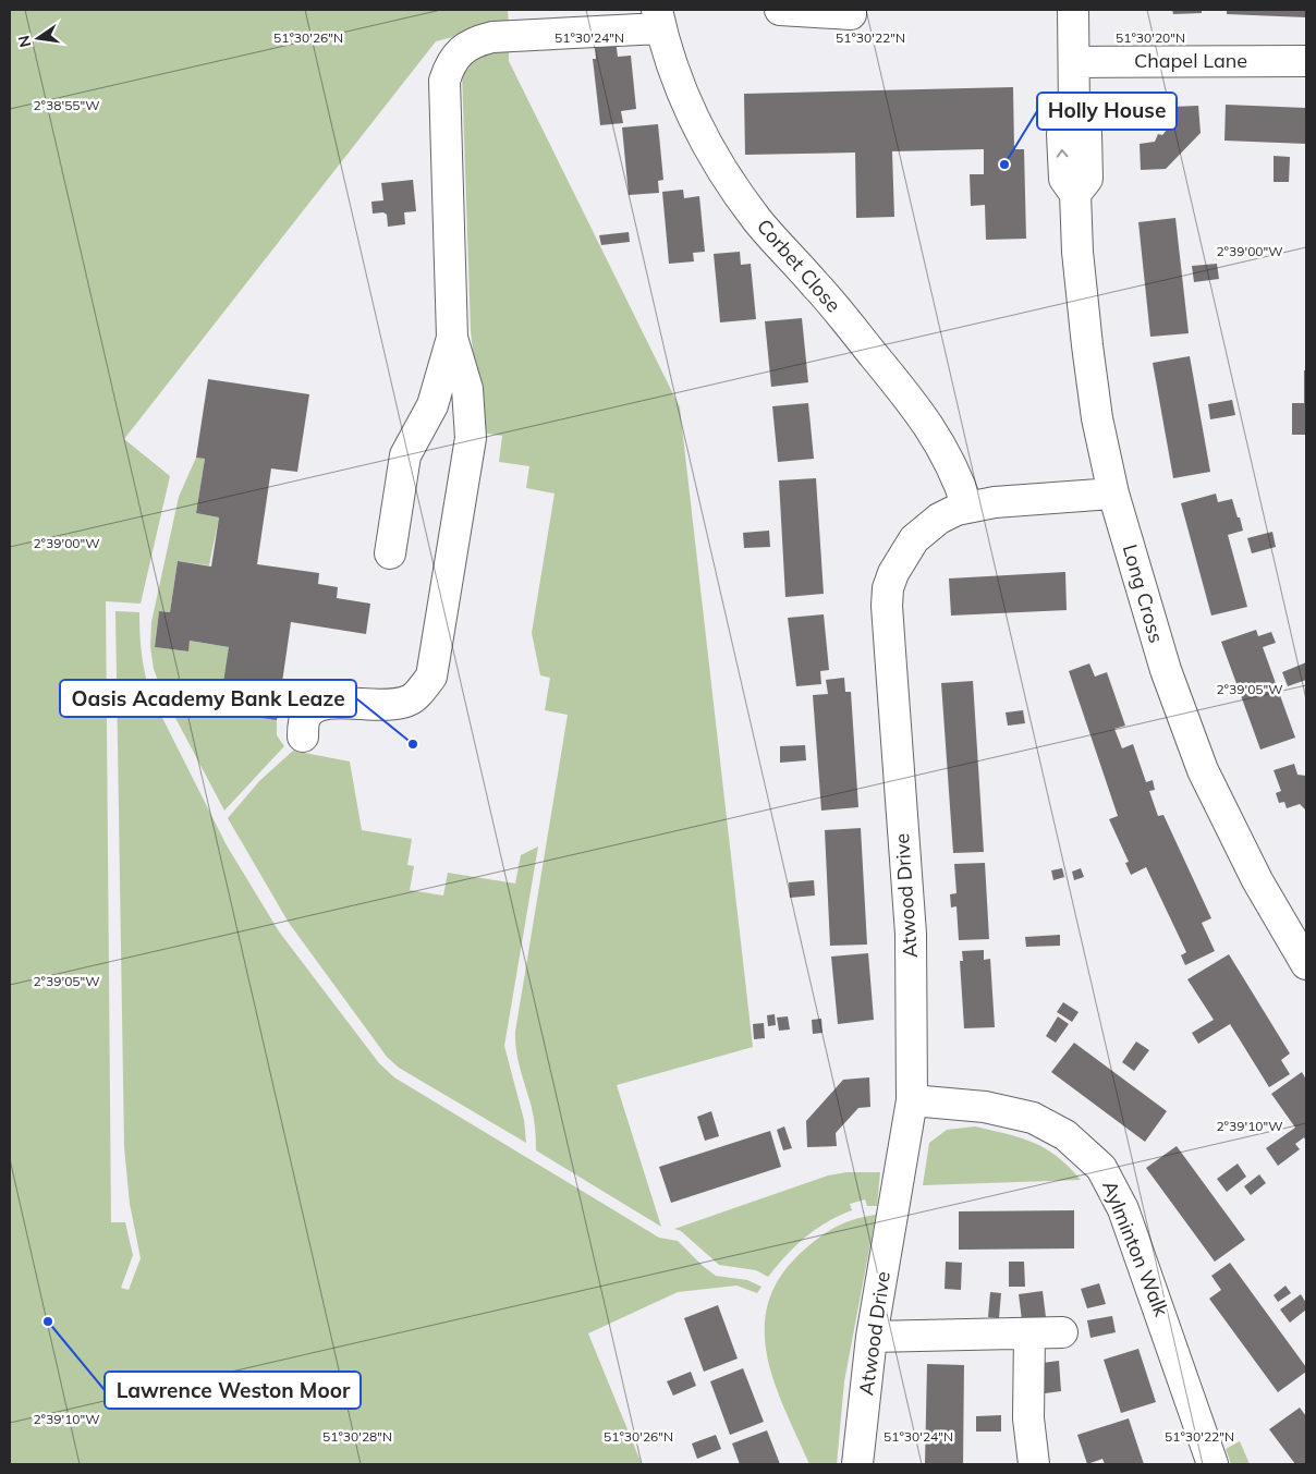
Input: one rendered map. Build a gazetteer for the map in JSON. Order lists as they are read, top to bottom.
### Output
{
  "streets": {
    "street": [
      "Chapel Lane",
      "Corbet Close",
      "Long Cross",
      "Atwood Drive",
      "Aylminton Walk"
    ]
  },
  "crossings": [
    ["Chapel Lane", "Long Cross"],
    ["Corbet Close", "Atwood Drive"],
    ["Long Cross", "Atwood Drive"],
    ["Atwood Drive", "Aylminton Walk"]
  ],
  "places": ["Holly House", "Oasis Academy Bank Leaze", "Lawrence Weston Moor"],
  "north": "left",
  "coordinates": [
    "51°30'26\"N",
    "51°30'24\"N",
    "51°30'22\"N",
    "51°30'20\"N",
    "2°38'55\"W",
    "2°39'00\"W",
    "2°39'05\"W",
    "2°39'10\"W",
    "51°30'28\"N"
  ]
}
